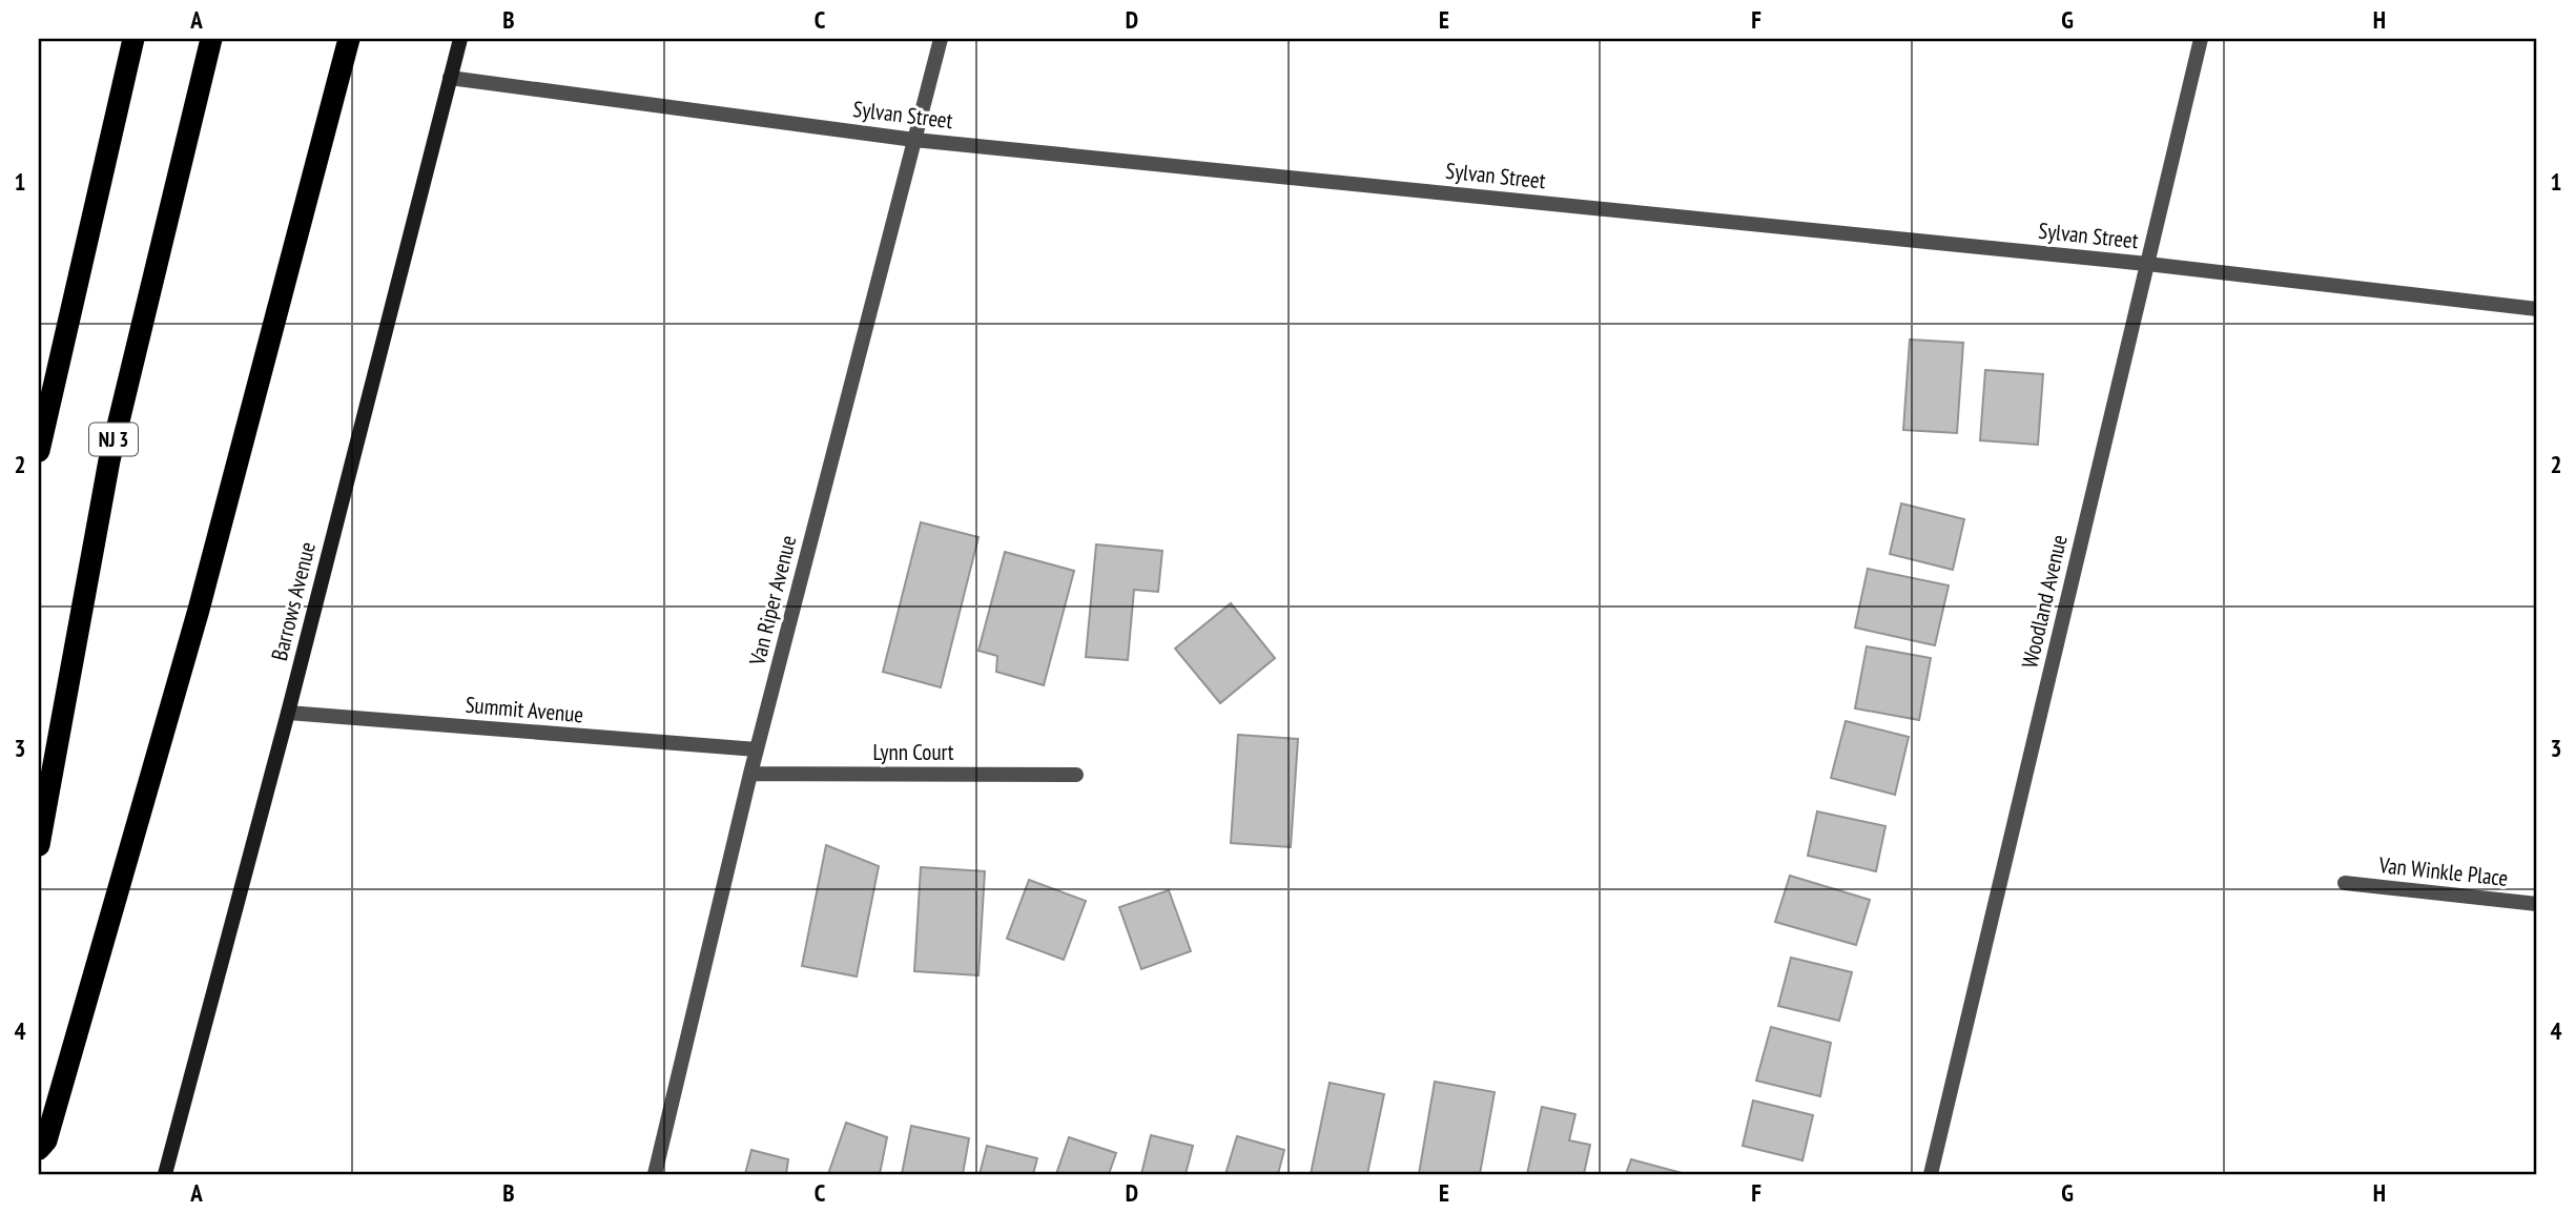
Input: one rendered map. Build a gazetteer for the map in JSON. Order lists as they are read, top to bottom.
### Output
{
  "streets": {
    "highway": ["NJ 3"],
    "street": [
      "Sylvan Street",
      "Van Riper Avenue",
      "Barrows Avenue",
      "Woodland Avenue",
      "Summit Avenue",
      "Lynn Court",
      "Van Winkle Place"
    ]
  },
  "crossings": [
    ["Sylvan Street", "Van Riper Avenue"],
    ["Sylvan Street", "Barrows Avenue"],
    ["Sylvan Street", "Woodland Avenue"],
    ["Van Riper Avenue", "Summit Avenue"],
    ["Van Riper Avenue", "Lynn Court"],
    ["Barrows Avenue", "Summit Avenue"]
  ],
  "grid": {
    "columns": [
      "A",
      "B",
      "C",
      "D",
      "E",
      "F",
      "G",
      "H"
    ],
    "rows": [
      "1",
      "2",
      "3",
      "4"
    ]
  }
}
